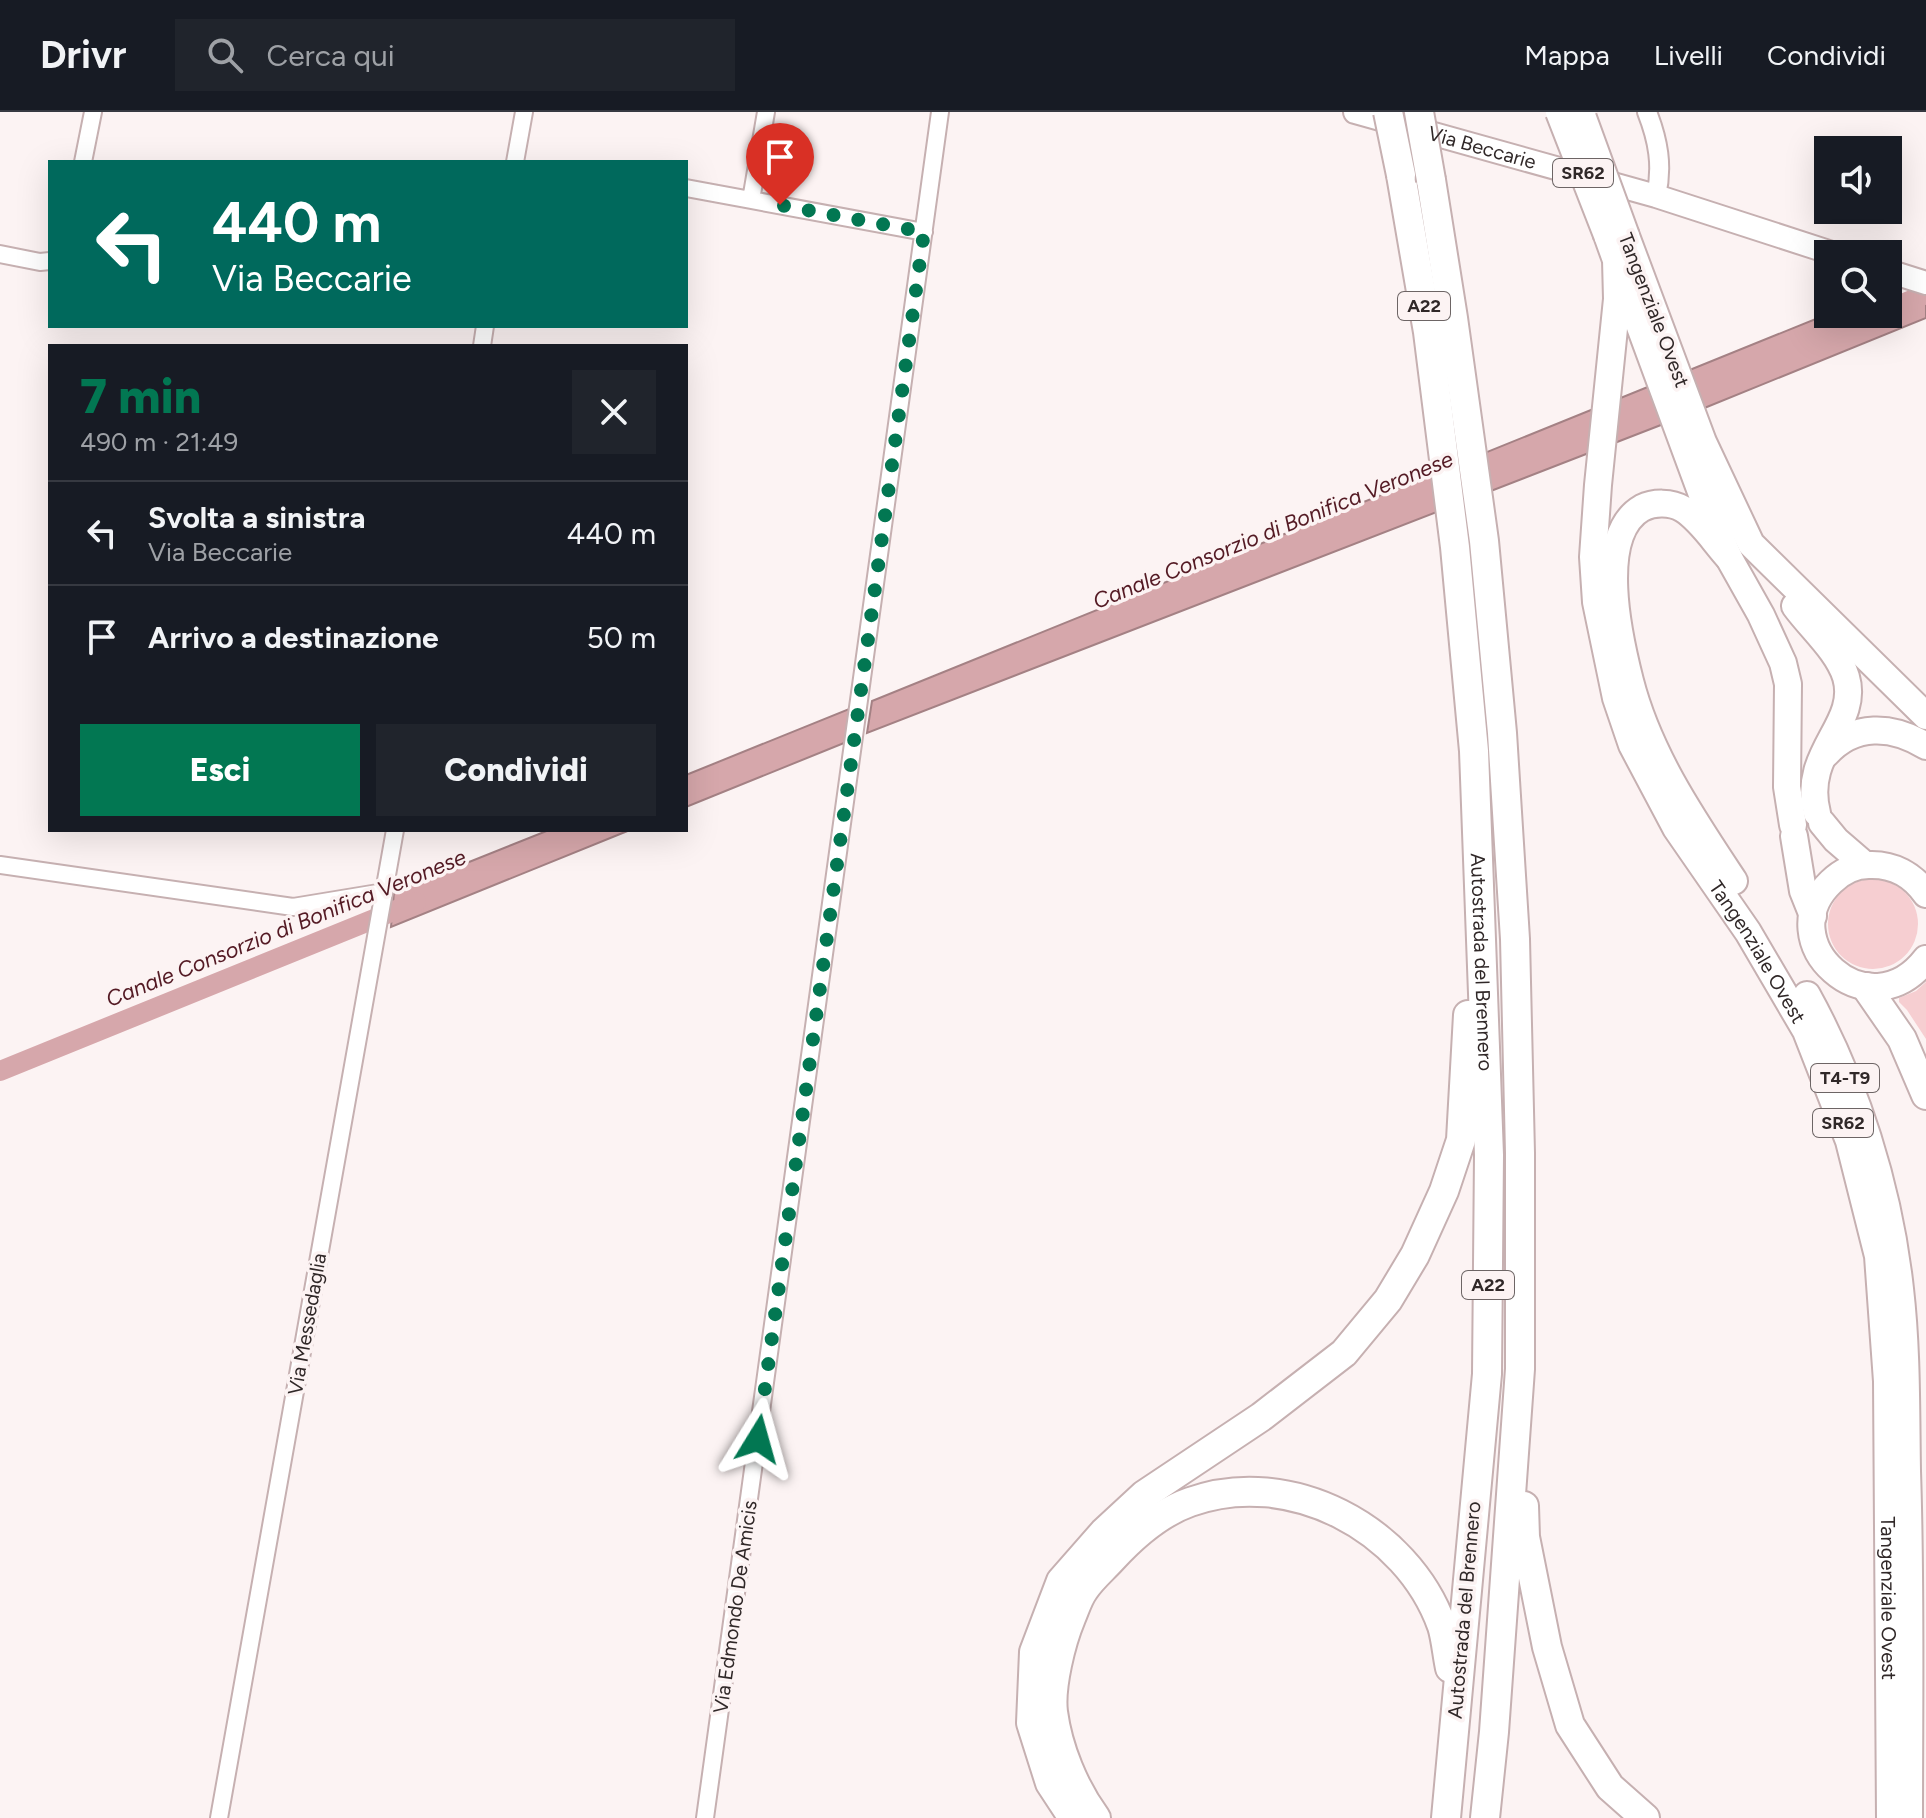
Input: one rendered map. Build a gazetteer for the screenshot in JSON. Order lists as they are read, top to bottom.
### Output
{
  "streets": {
    "highway": [
      "SR62",
      "A22",
      "Tangenziale Ovest",
      "Autostrada del Brennero",
      "T4-T9"
    ],
    "main road": ["Via Beccarie"],
    "street": ["Via Messedaglia", "Via Edmondo De Amicis"]
  },
  "crossings": [
    ["Tangenziale Ovest", "T4-T9"]
  ],
  "water": ["Canale Consorzio di Bonifica Veronese"],
  "page": {
    "header": "Drivr",
    "search": "Cerca qui",
    "nav": ["Mappa", "Livelli", "Condividi"],
    "turn": ["440 m", "Via Beccarie"],
    "heading": ["7 min", "490 m · 21:49"],
    "list": [
      {
        "name": "Svolta a sinistra",
        "note": "Via Beccarie",
        "value": "440 m"
      },
      {
        "name": "Arrivo a destinazione",
        "value": "50 m"
      }
    ],
    "buttons": ["Esci", "Condividi"]
  }
}
